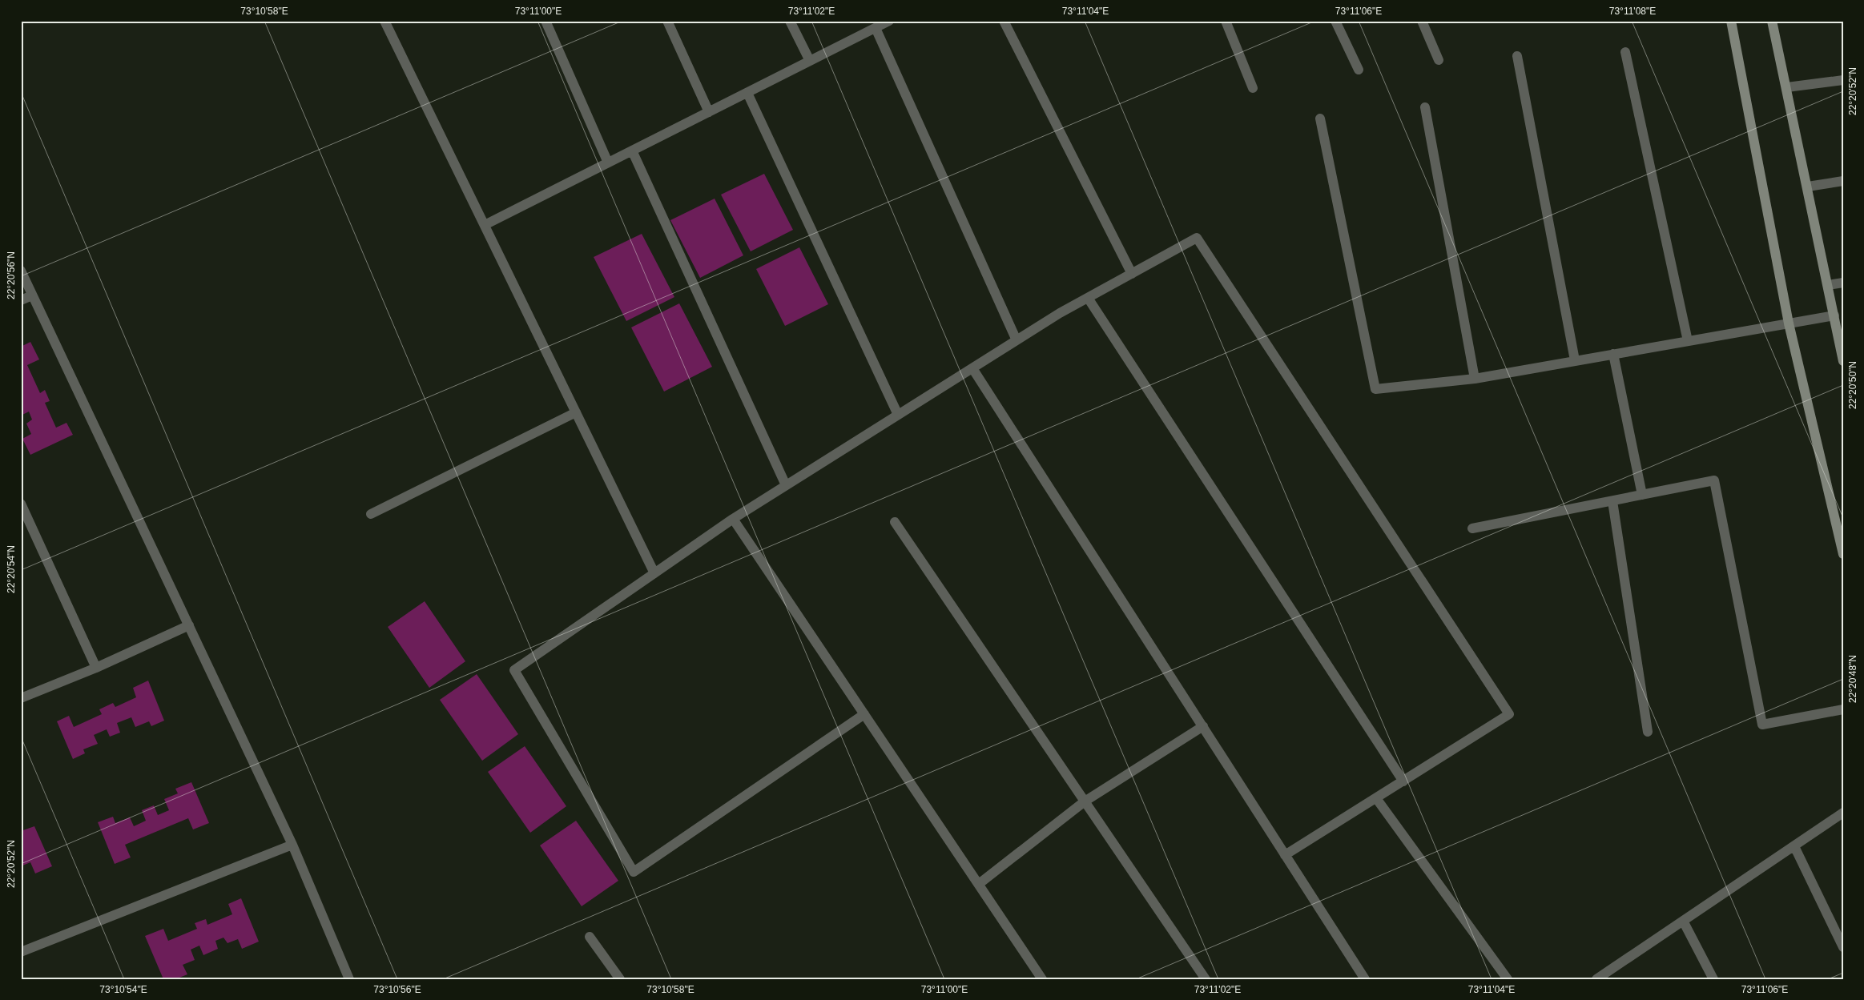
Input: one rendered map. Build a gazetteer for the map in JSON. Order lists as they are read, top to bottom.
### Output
{
  "coordinates": [
    "73°10'58\"E",
    "73°11'00\"E",
    "73°11'02\"E",
    "73°11'04\"E",
    "73°11'06\"E",
    "73°11'08\"E",
    "22°20'52\"N",
    "22°20'56\"N",
    "22°20'50\"N",
    "22°20'54\"N",
    "22°20'48\"N",
    "73°10'54\"E",
    "73°10'56\"E"
  ]
}
